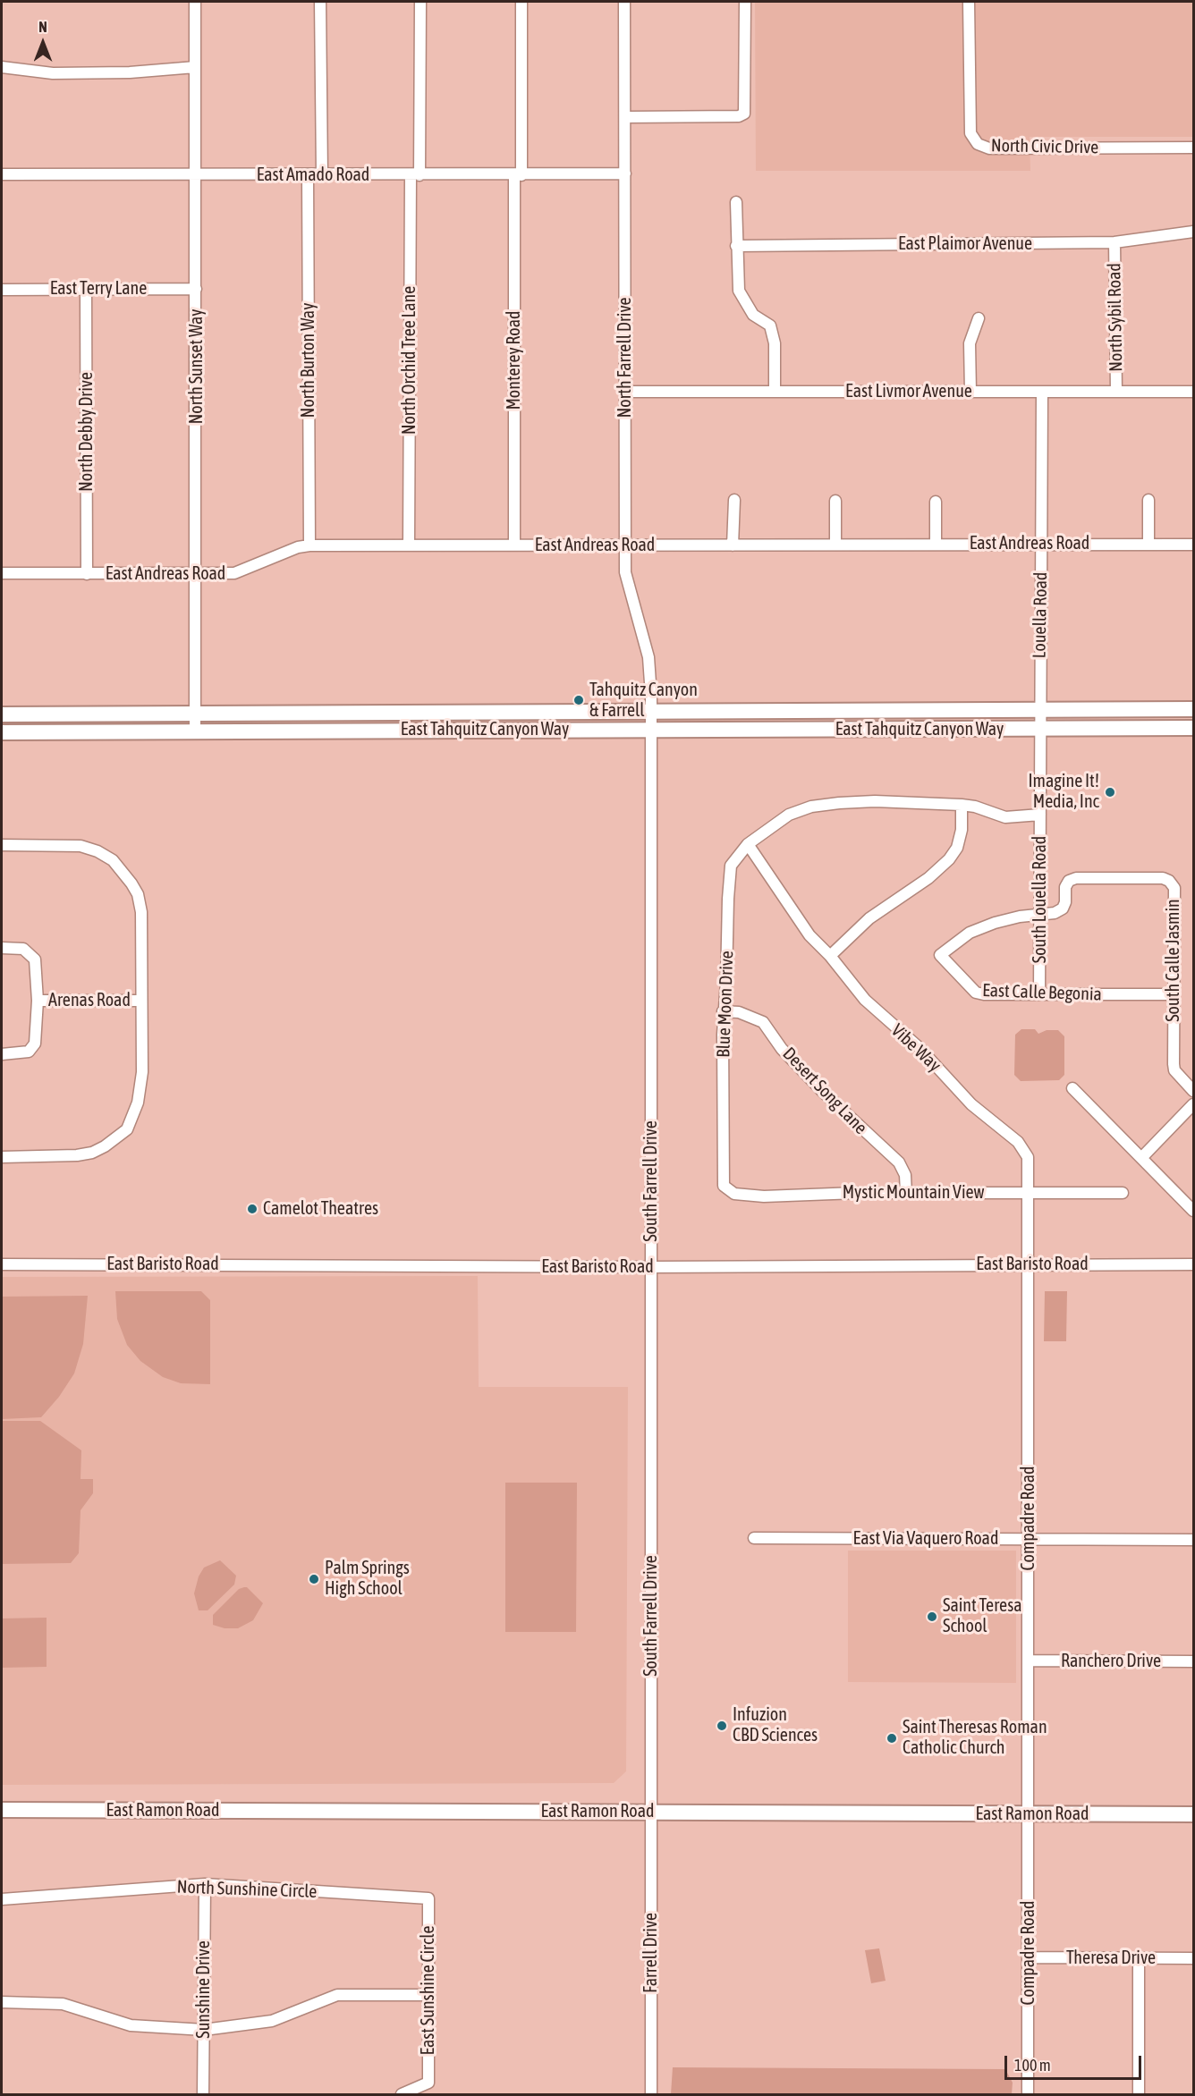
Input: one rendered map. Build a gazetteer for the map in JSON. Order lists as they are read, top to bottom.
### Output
{
  "streets": {
    "main road": ["East Tahquitz Canyon Way", "East Ramon Road"],
    "street": [
      "North Civic Drive",
      "East Amado Road",
      "East Plaimor Avenue",
      "East Terry Lane",
      "North Sybil Road",
      "North Farrell Drive",
      "North Burton Way",
      "North Orchid Tree Lane",
      "Monterey Road",
      "North Sunset Way",
      "East Livmor Avenue",
      "North Debby Drive",
      "East Andreas Road",
      "Louella Road",
      "South Louella Road",
      "South Calle Jasmin",
      "East Calle Begonia",
      "Arenas Road",
      "Blue Moon Drive",
      "Vibe Way",
      "Desert Song Lane",
      "South Farrell Drive",
      "Mystic Mountain View",
      "East Baristo Road",
      "Compadre Road",
      "East Via Vaquero Road",
      "Ranchero Drive",
      "North Sunshine Circle",
      "Farrell Drive",
      "Theresa Drive",
      "Sunshine Drive",
      "East Sunshine Circle"
    ]
  },
  "crossings": [
    ["East Amado Road", "North Farrell Drive"],
    ["East Amado Road", "North Burton Way"],
    ["East Amado Road", "North Orchid Tree Lane"],
    ["East Amado Road", "Monterey Road"],
    ["East Amado Road", "North Sunset Way"],
    ["East Plaimor Avenue", "North Sybil Road"],
    ["East Terry Lane", "North Sunset Way"],
    ["East Terry Lane", "North Debby Drive"],
    ["North Sybil Road", "East Livmor Avenue"],
    ["North Farrell Drive", "East Livmor Avenue"],
    ["North Farrell Drive", "East Andreas Road"],
    ["North Farrell Drive", "East Tahquitz Canyon Way"],
    ["North Farrell Drive", "South Farrell Drive"],
    ["North Burton Way", "East Andreas Road"],
    ["North Orchid Tree Lane", "East Andreas Road"],
    ["Monterey Road", "East Andreas Road"],
    ["North Sunset Way", "East Andreas Road"],
    ["North Sunset Way", "East Tahquitz Canyon Way"],
    ["East Livmor Avenue", "Louella Road"],
    ["North Debby Drive", "East Andreas Road"],
    ["East Andreas Road", "Louella Road"],
    ["Louella Road", "East Tahquitz Canyon Way"],
    ["Louella Road", "South Louella Road"],
    ["East Tahquitz Canyon Way", "South Louella Road"],
    ["East Tahquitz Canyon Way", "South Farrell Drive"],
    ["South Louella Road", "South Calle Jasmin"],
    ["South Louella Road", "East Calle Begonia"],
    ["South Louella Road", "Blue Moon Drive"],
    ["South Calle Jasmin", "East Calle Begonia"],
    ["Blue Moon Drive", "Vibe Way"],
    ["Blue Moon Drive", "Desert Song Lane"],
    ["Blue Moon Drive", "Mystic Mountain View"],
    ["Vibe Way", "Mystic Mountain View"],
    ["Vibe Way", "East Baristo Road"],
    ["Vibe Way", "Compadre Road"],
    ["Desert Song Lane", "Mystic Mountain View"],
    ["South Farrell Drive", "East Baristo Road"],
    ["South Farrell Drive", "East Ramon Road"],
    ["South Farrell Drive", "Farrell Drive"],
    ["East Baristo Road", "Compadre Road"],
    ["Compadre Road", "East Via Vaquero Road"],
    ["Compadre Road", "Ranchero Drive"],
    ["Compadre Road", "East Ramon Road"],
    ["Compadre Road", "Theresa Drive"],
    ["East Ramon Road", "Farrell Drive"],
    ["North Sunshine Circle", "Sunshine Drive"],
    ["North Sunshine Circle", "East Sunshine Circle"]
  ],
  "places": [
    "Tahquitz Canyon & Farrell",
    "Imagine It! Media, Inc",
    "Camelot Theatres",
    "Palm Springs High School",
    "Saint Teresa School",
    "Infuzion CBD Sciences",
    "Saint Theresas Roman Catholic Church"
  ],
  "scale_bar": "100 m",
  "north": "top"
}
